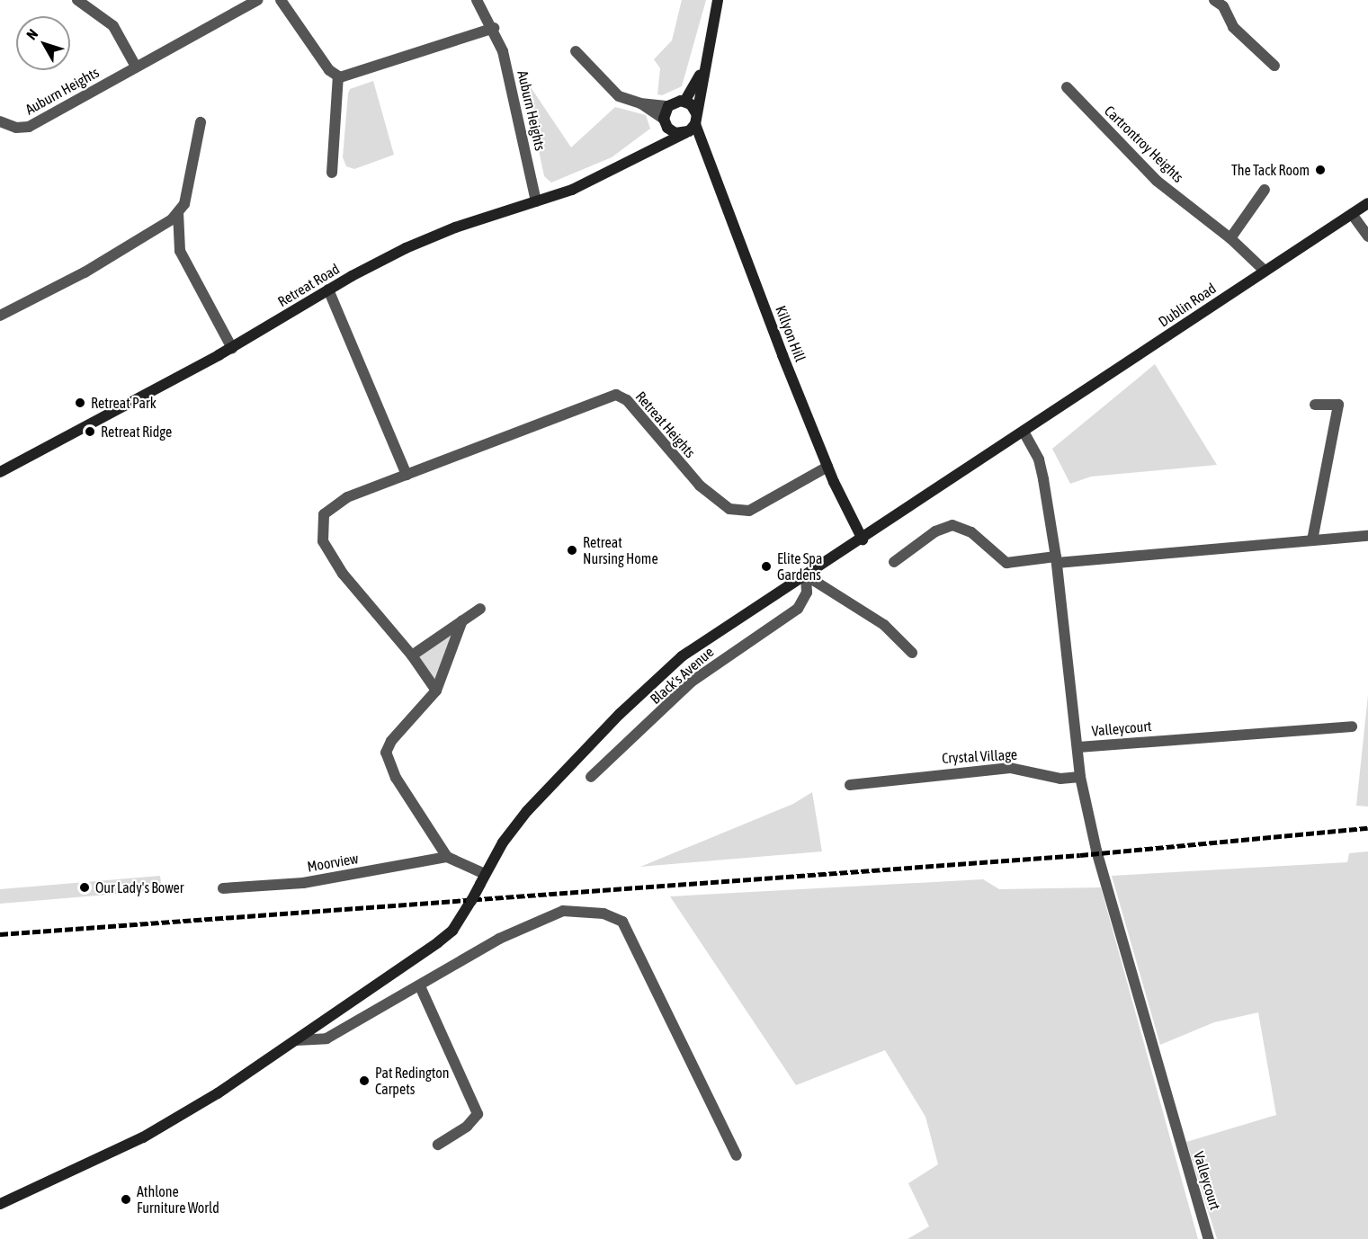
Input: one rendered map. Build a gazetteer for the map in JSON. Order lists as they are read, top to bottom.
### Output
{
  "streets": {
    "main road": ["Retreat Road", "Dublin Road", "Killyon Hill"],
    "street": [
      "Auburn Heights",
      "Cartrontroy Heights",
      "Retreat Heights",
      "Black's Avenue",
      "Valleycourt",
      "Crystal Village",
      "Moorview"
    ]
  },
  "crossings": [
    ["Auburn Heights", "Retreat Road"],
    ["Cartrontroy Heights", "Dublin Road"],
    ["Retreat Road", "Killyon Hill"],
    ["Dublin Road", "Killyon Hill"],
    ["Dublin Road", "Black's Avenue"],
    ["Dublin Road", "Valleycourt"],
    ["Killyon Hill", "Retreat Heights"],
    ["Valleycourt", "Crystal Village"]
  ],
  "places": [
    "The Tack Room",
    "Retreat Park",
    "Retreat Ridge",
    "Retreat Nursing Home",
    "Elite Spa Gardens",
    "Our Lady's Bower",
    "Pat Redington Carpets",
    "Athlone Furniture World"
  ],
  "north": "top left"
}
